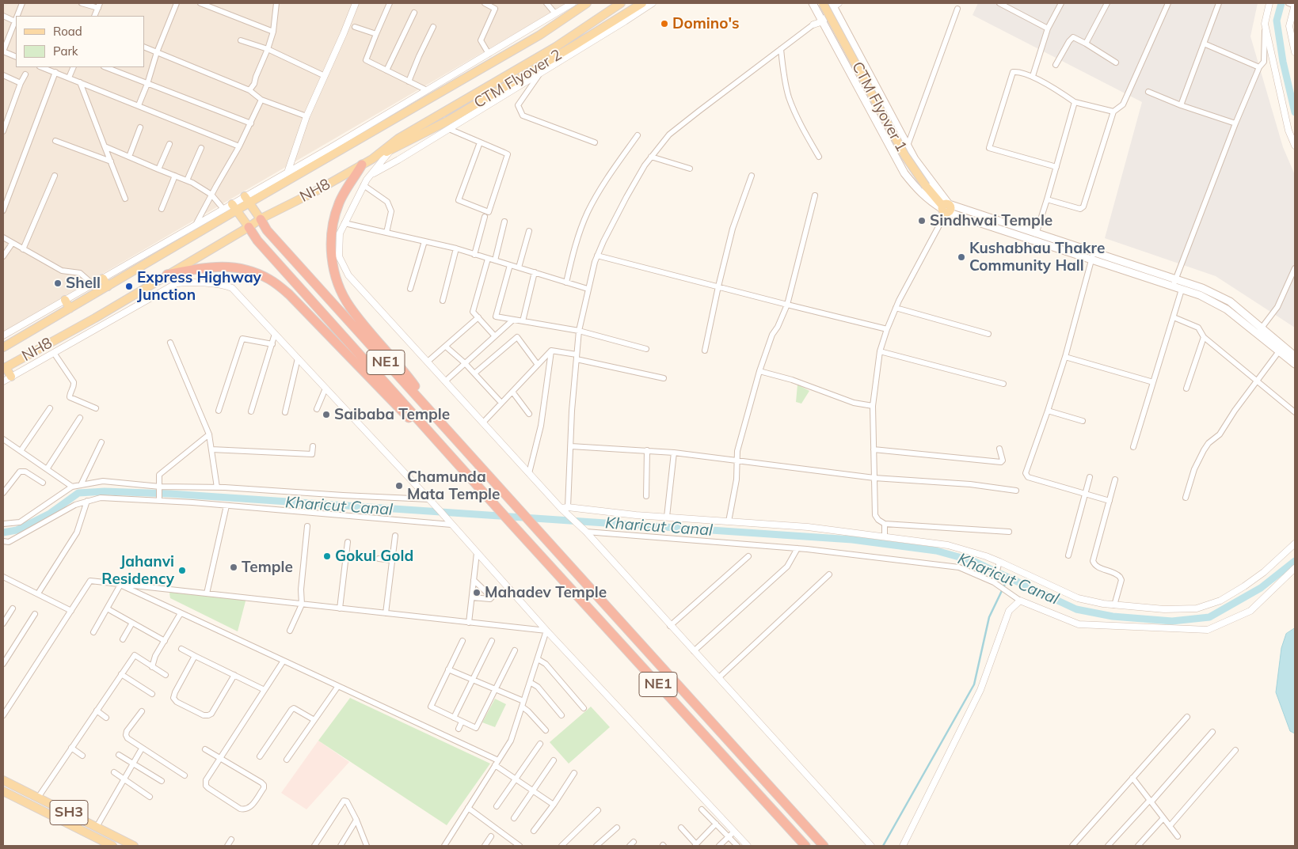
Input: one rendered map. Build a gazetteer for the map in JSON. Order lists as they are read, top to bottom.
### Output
{
  "streets": {
    "highway": ["NE1"],
    "main road": [
      "CTM Flyover 2",
      "CTM Flyover 1",
      "NH8",
      "SH3"
    ]
  },
  "crossings": [
    ["CTM Flyover 2", "NH8"],
    ["NH8", "NE1"]
  ],
  "water": ["Kharicut Canal"],
  "places": [
    "Domino's",
    "Sindhwai Temple",
    "Kushabhau Thakre Community Hall",
    "Shell",
    "Express Highway Junction",
    "Saibaba Temple",
    "Chamunda Mata Temple",
    "Gokul Gold",
    "Temple",
    "Jahanvi Residency",
    "Mahadev Temple"
  ],
  "legend": ["Road", "Park"]
}
